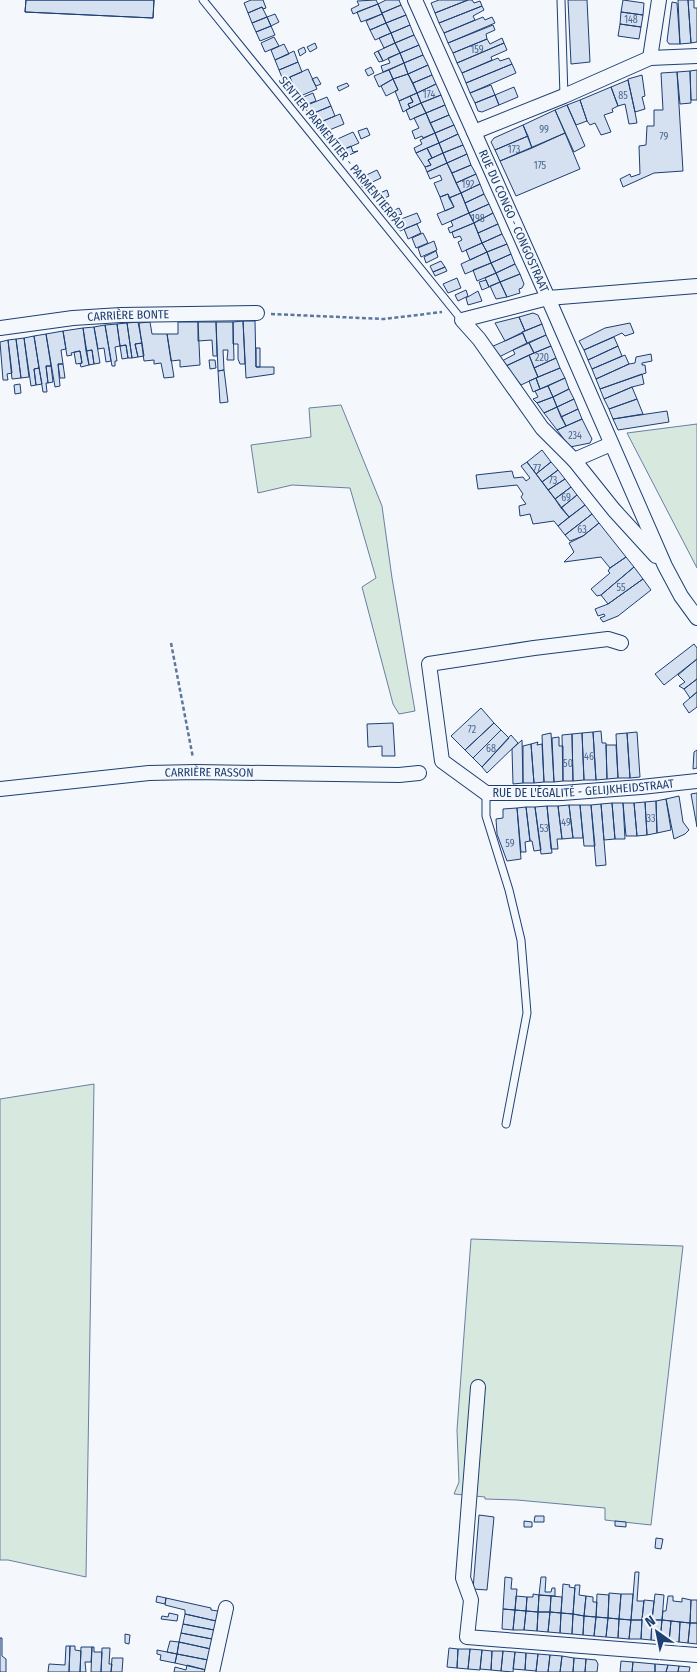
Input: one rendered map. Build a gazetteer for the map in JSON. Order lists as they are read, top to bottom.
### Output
{
  "streets": {
    "street": [
      "RUE DU CONGO - CONGOSTRAAT",
      "CARRIÈRE BONTE",
      "CARRIÈRE RASSON",
      "RUE DE L'ÉGALITÉ - GELIJKHEIDSTRAAT"
    ],
    "lane": ["SENTIER PARMENTIER - PARMENTIERPAD"]
  },
  "house_numbers": [
    "148",
    "159",
    "174",
    "85",
    "99",
    "79",
    "173",
    "175",
    "192",
    "198",
    "220",
    "234",
    "77",
    "73",
    "69",
    "63",
    "55",
    "72",
    "68",
    "46",
    "50",
    "33",
    "49",
    "53",
    "59"
  ],
  "north": "top left"
}
